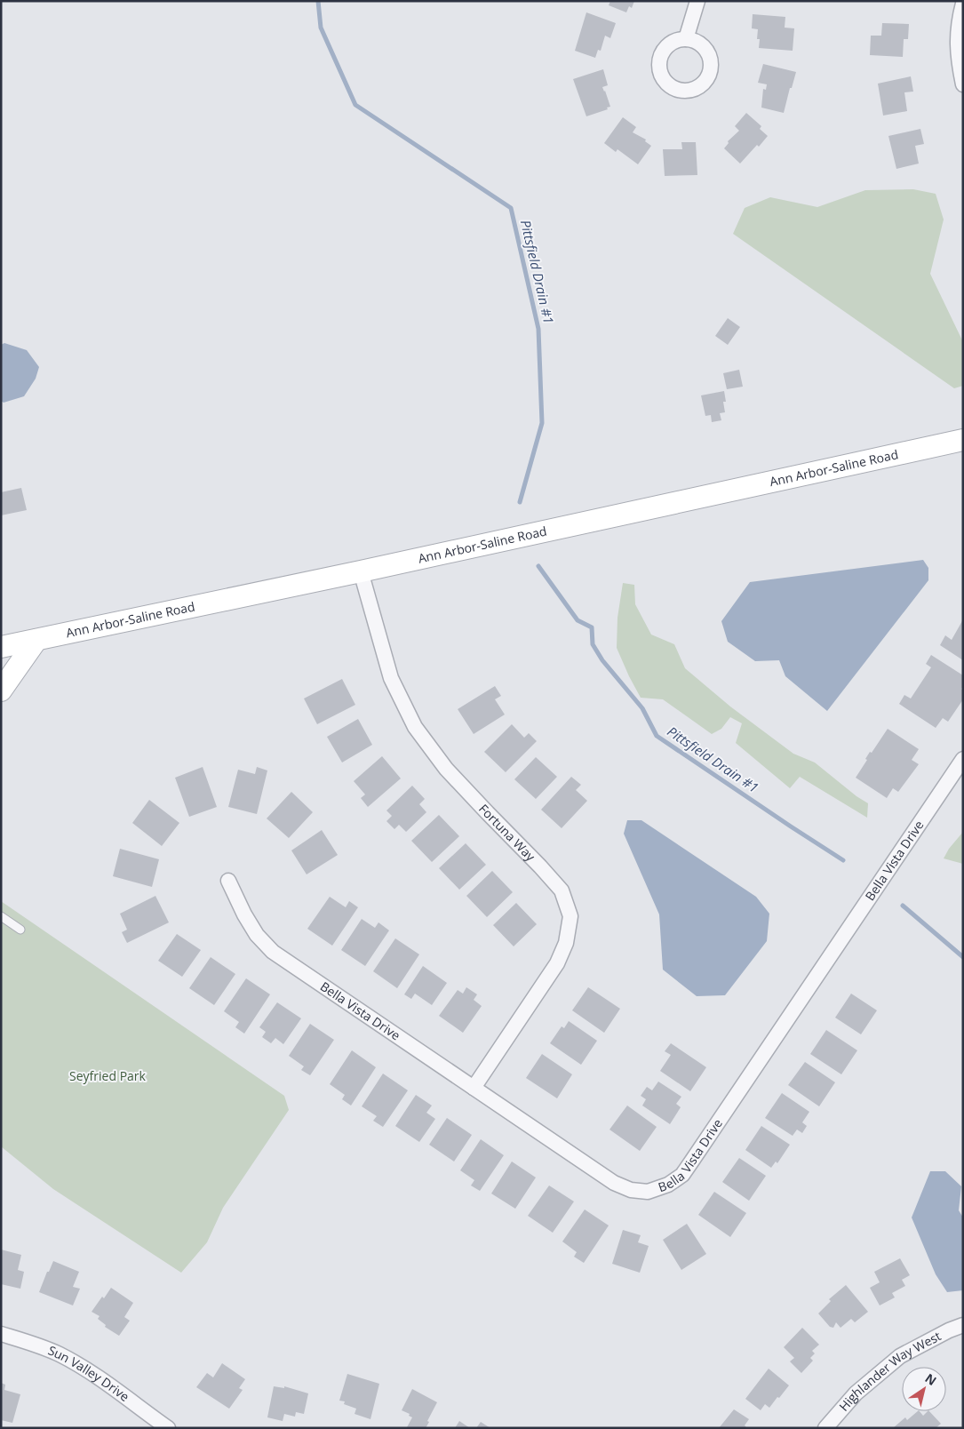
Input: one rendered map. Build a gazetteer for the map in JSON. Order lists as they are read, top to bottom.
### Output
{
  "streets": {
    "main road": ["Ann Arbor-Saline Road"],
    "street": [
      "Fortuna Way",
      "Bella Vista Drive",
      "Highlander Way West",
      "Sun Valley Drive"
    ]
  },
  "crossings": [
    ["Ann Arbor-Saline Road", "Fortuna Way"],
    ["Fortuna Way", "Bella Vista Drive"]
  ],
  "water": ["Pittsfield Drain #1"],
  "parks": ["Seyfried Park"],
  "north": "top right"
}
